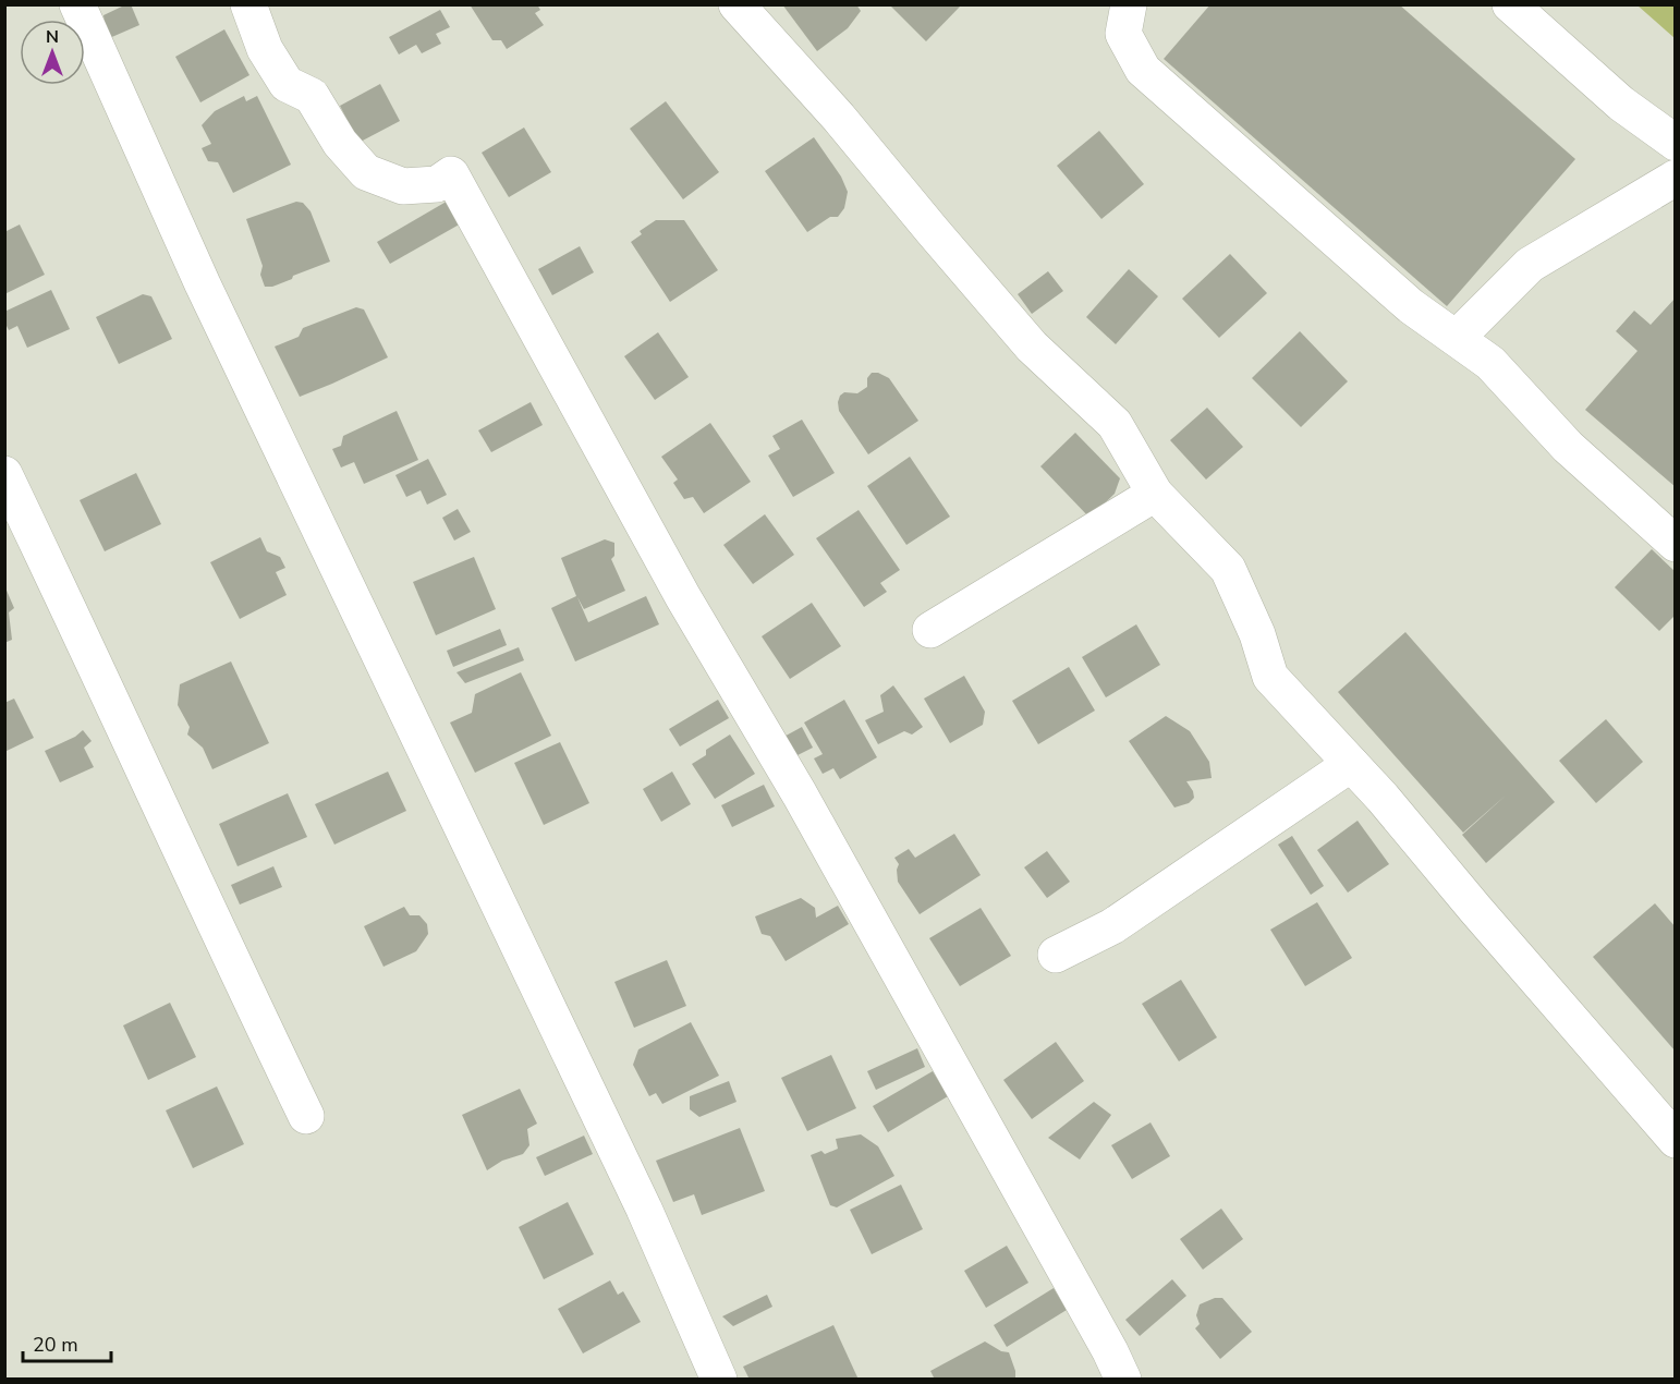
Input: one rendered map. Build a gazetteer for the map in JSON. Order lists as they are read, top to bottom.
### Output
{
  "scale_bar": "20 m",
  "north": "top"
}
